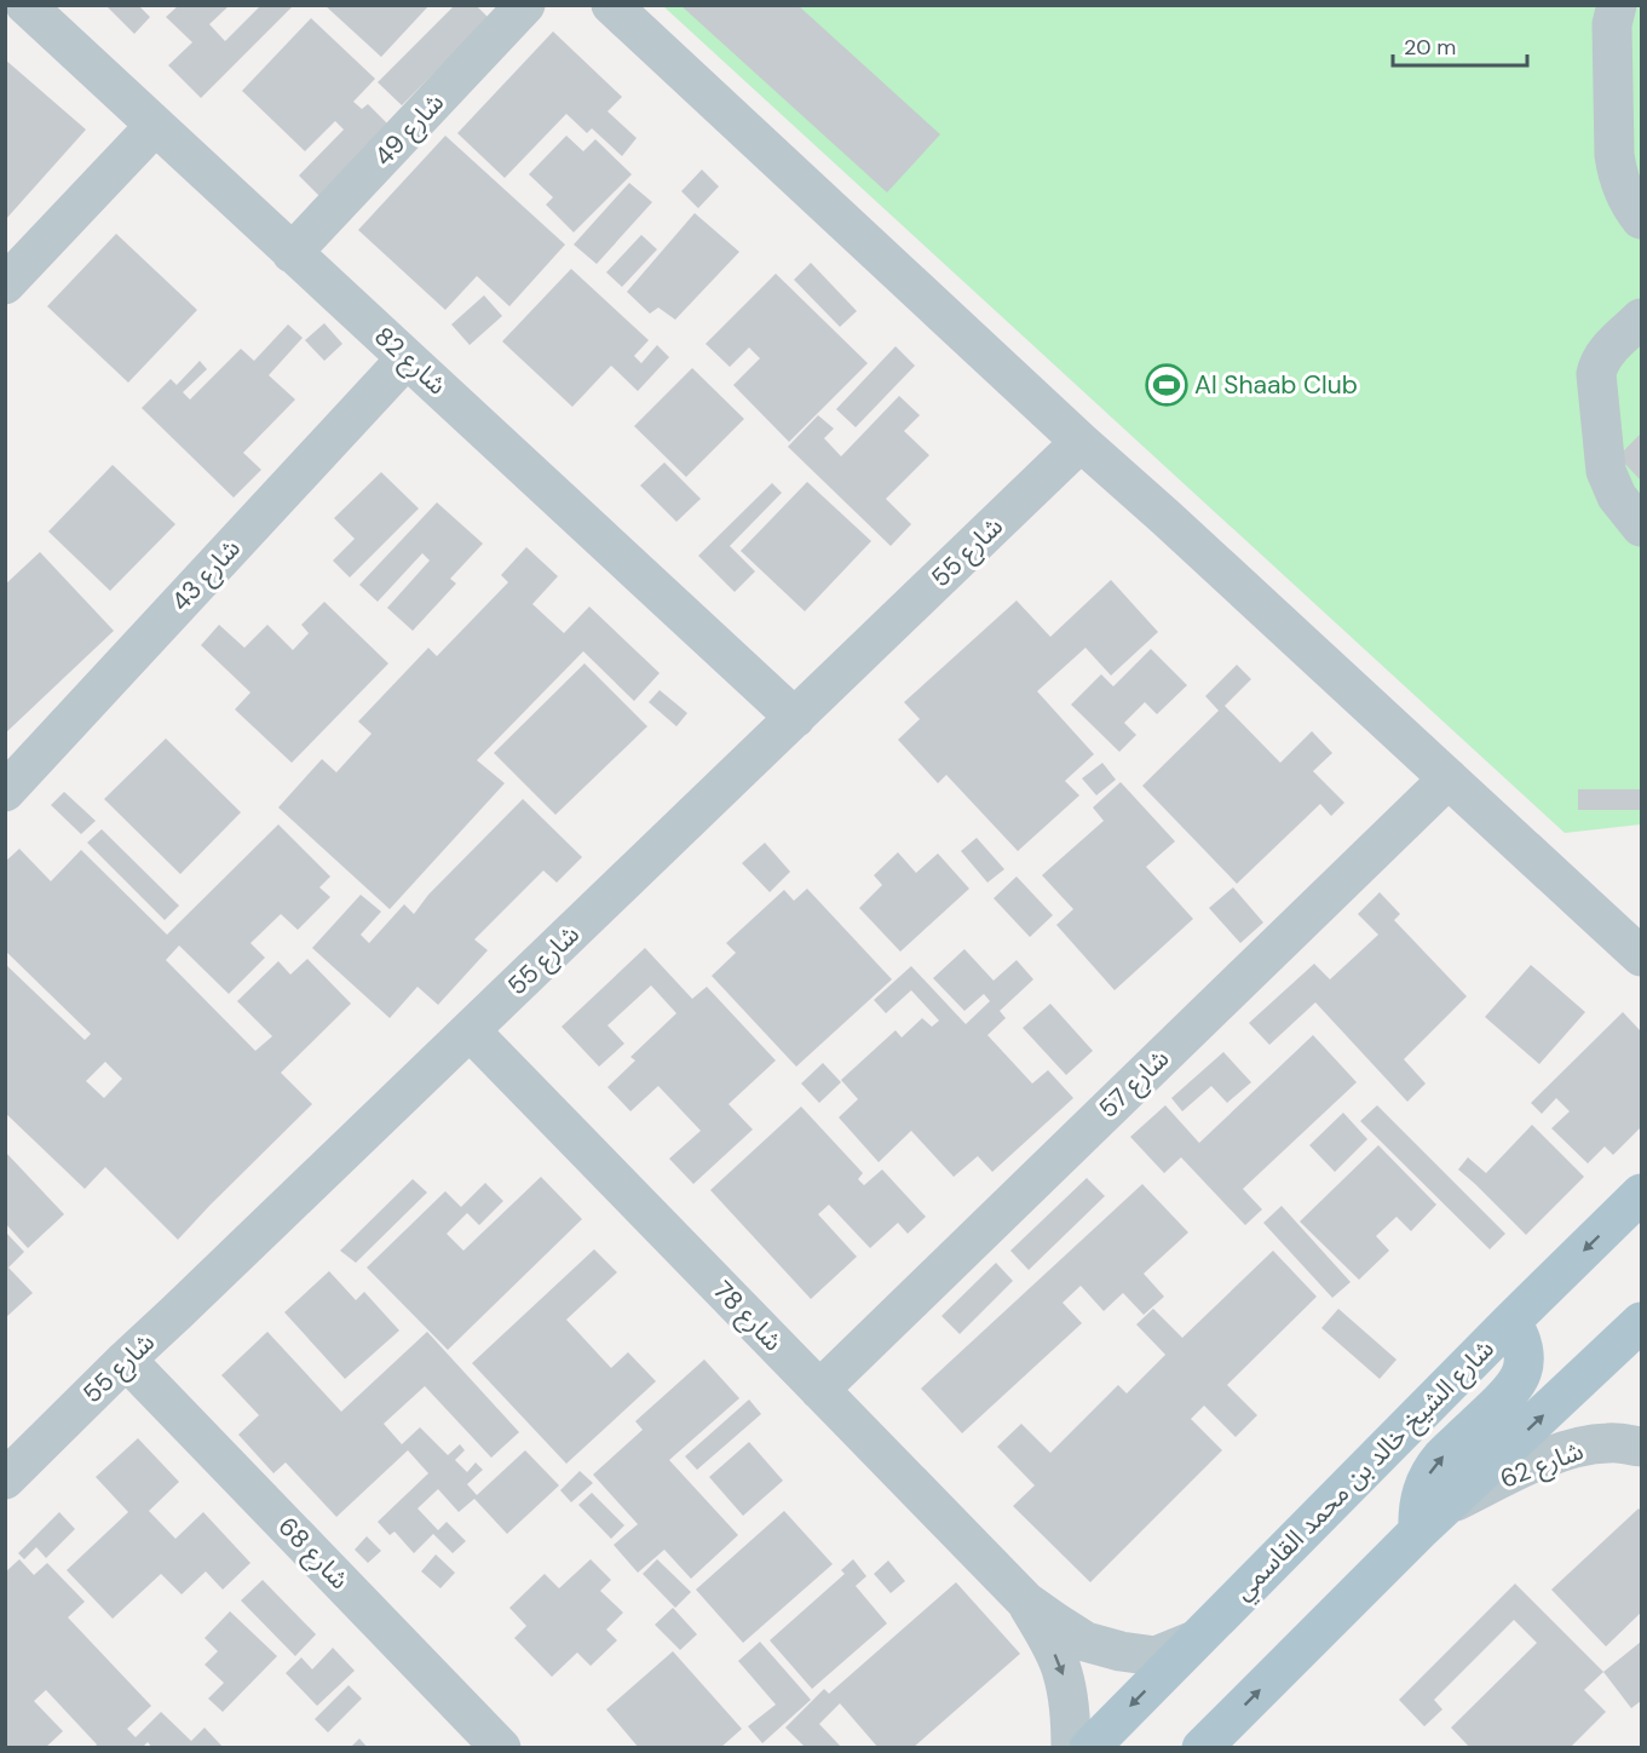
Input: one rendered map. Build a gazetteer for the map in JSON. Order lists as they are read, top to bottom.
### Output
{
  "streets": {
    "main road": ["شارع الشيخ خالد بن محمد القاسمي"],
    "street": [
      "شارع 49",
      "شارع 82",
      "شارع 55",
      "شارع 43",
      "شارع 57",
      "شارع 78",
      "شارع 62",
      "شارع 68"
    ]
  },
  "crossings": [
    ["شارع 49", "شارع 82"],
    ["شارع 82", "شارع 55"],
    ["شارع 82", "شارع 43"],
    ["شارع 55", "شارع 78"],
    ["شارع 55", "شارع 68"],
    ["شارع 57", "شارع 78"],
    ["شارع 78", "شارع الشيخ خالد بن محمد القاسمي"]
  ],
  "places": {
    "sports": ["Al Shaab Club"]
  },
  "scale_bar": "20 m"
}
